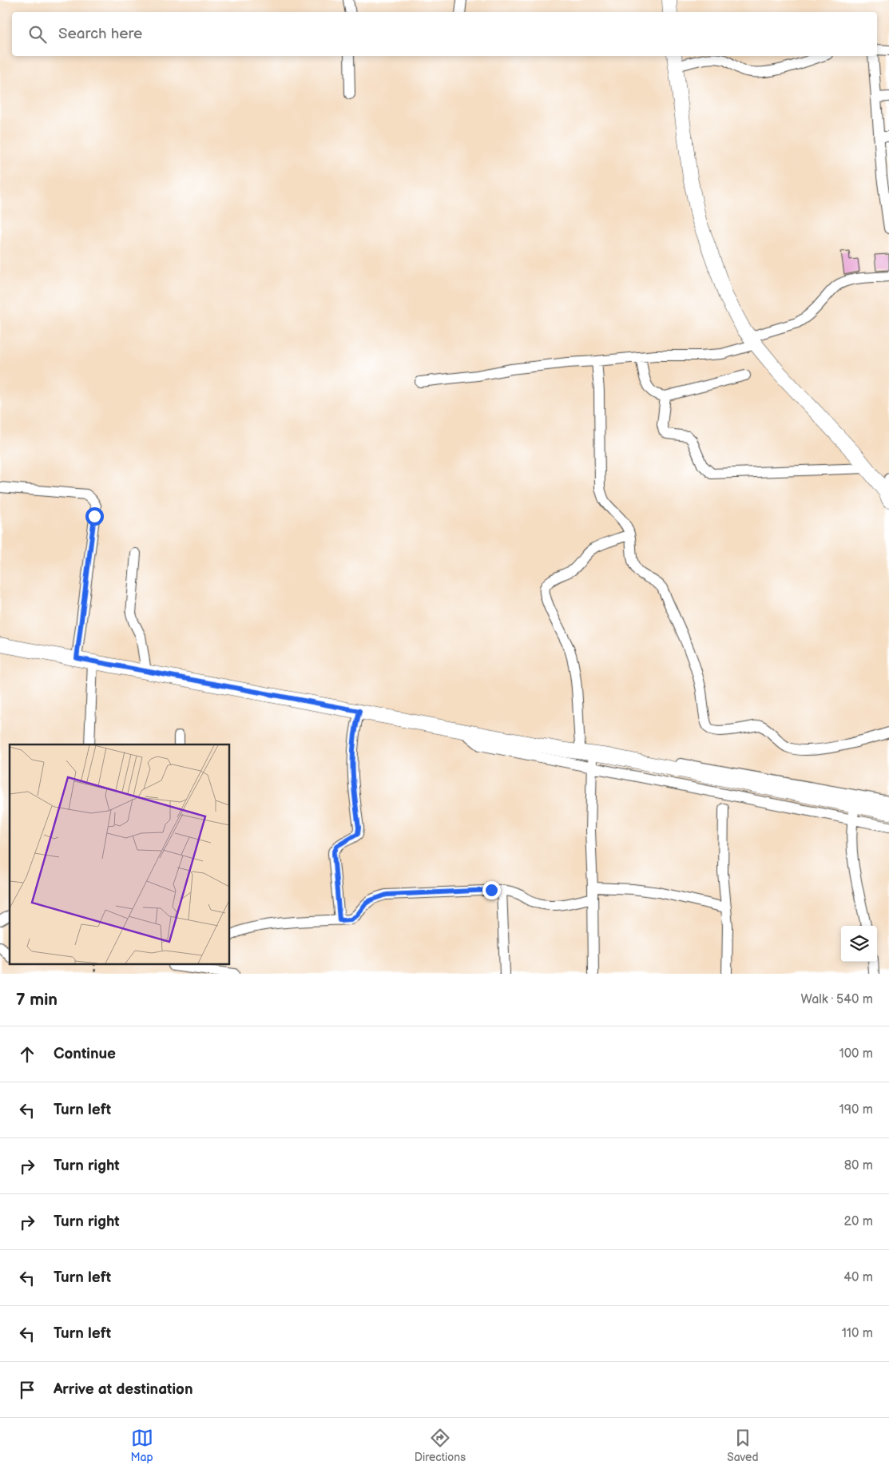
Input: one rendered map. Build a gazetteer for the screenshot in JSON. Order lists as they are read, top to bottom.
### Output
{
  "page": {
    "search": "Search here",
    "heading": ["7 min", "Walk · 540 m"],
    "list": [
      ["Continue", "100 m"],
      ["Turn left", "190 m"],
      ["Turn right", "80 m"],
      ["Turn right", "20 m"],
      ["Turn left", "40 m"],
      ["Turn left", "110 m"],
      "Arrive at destination"
    ],
    "nav": ["Map", "Directions", "Saved"]
  }
}
